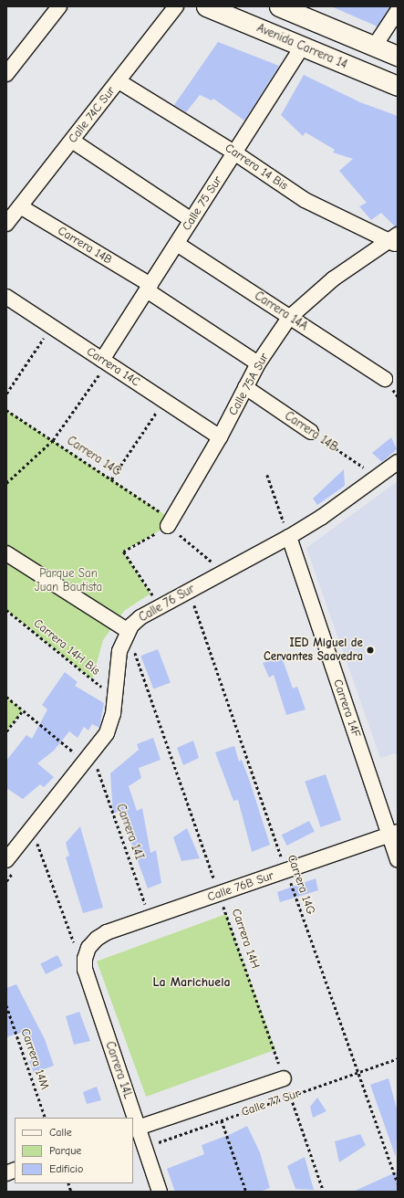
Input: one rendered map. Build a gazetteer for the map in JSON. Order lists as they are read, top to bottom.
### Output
{
  "streets": {
    "main road": ["Avenida Carrera 14"],
    "street": [
      "Calle 74C Sur",
      "Carrera 14 Bis",
      "Calle 75 Sur",
      "Carrera 14B",
      "Carrera 14A",
      "Carrera 14C",
      "Calle 75A Sur",
      "Calle 76 Sur",
      "Carrera 14F",
      "Calle 76B Sur",
      "Carrera 14L"
    ],
    "path": [
      "Carrera 14G",
      "Carrera 14H Bis",
      "Carrera 14I",
      "Carrera 14H",
      "Carrera 14M",
      "Calle 77 Sur"
    ]
  },
  "crossings": [
    ["Avenida Carrera 14", "Calle 75 Sur"],
    ["Calle 74C Sur", "Carrera 14 Bis"],
    ["Calle 74C Sur", "Carrera 14B"],
    ["Carrera 14 Bis", "Calle 75 Sur"],
    ["Carrera 14 Bis", "Calle 75A Sur"],
    ["Calle 75 Sur", "Carrera 14B"],
    ["Calle 75 Sur", "Carrera 14A"],
    ["Calle 75 Sur", "Carrera 14C"],
    ["Carrera 14B", "Calle 75A Sur"],
    ["Carrera 14B", "Calle 76 Sur"],
    ["Carrera 14A", "Calle 75A Sur"],
    ["Carrera 14C", "Calle 75A Sur"],
    ["Calle 75A Sur", "Carrera 14G"],
    ["Carrera 14G", "Calle 76 Sur"],
    ["Carrera 14G", "Calle 76B Sur"],
    ["Carrera 14G", "Calle 77 Sur"],
    ["Calle 76 Sur", "Carrera 14H Bis"],
    ["Calle 76 Sur", "Carrera 14F"],
    ["Calle 76 Sur", "Carrera 14I"],
    ["Carrera 14F", "Calle 76B Sur"],
    ["Carrera 14I", "Calle 76B Sur"],
    ["Calle 76B Sur", "Carrera 14H"],
    ["Calle 76B Sur", "Carrera 14L"],
    ["Carrera 14H", "Calle 77 Sur"],
    ["Carrera 14L", "Calle 77 Sur"]
  ],
  "districts": ["La Marichuela"],
  "parks": ["Parque San Juan Bautista"],
  "places": ["IED Miguel de Cervantes Saavedra"],
  "legend": ["Calle", "Parque", "Edificio"]
}
